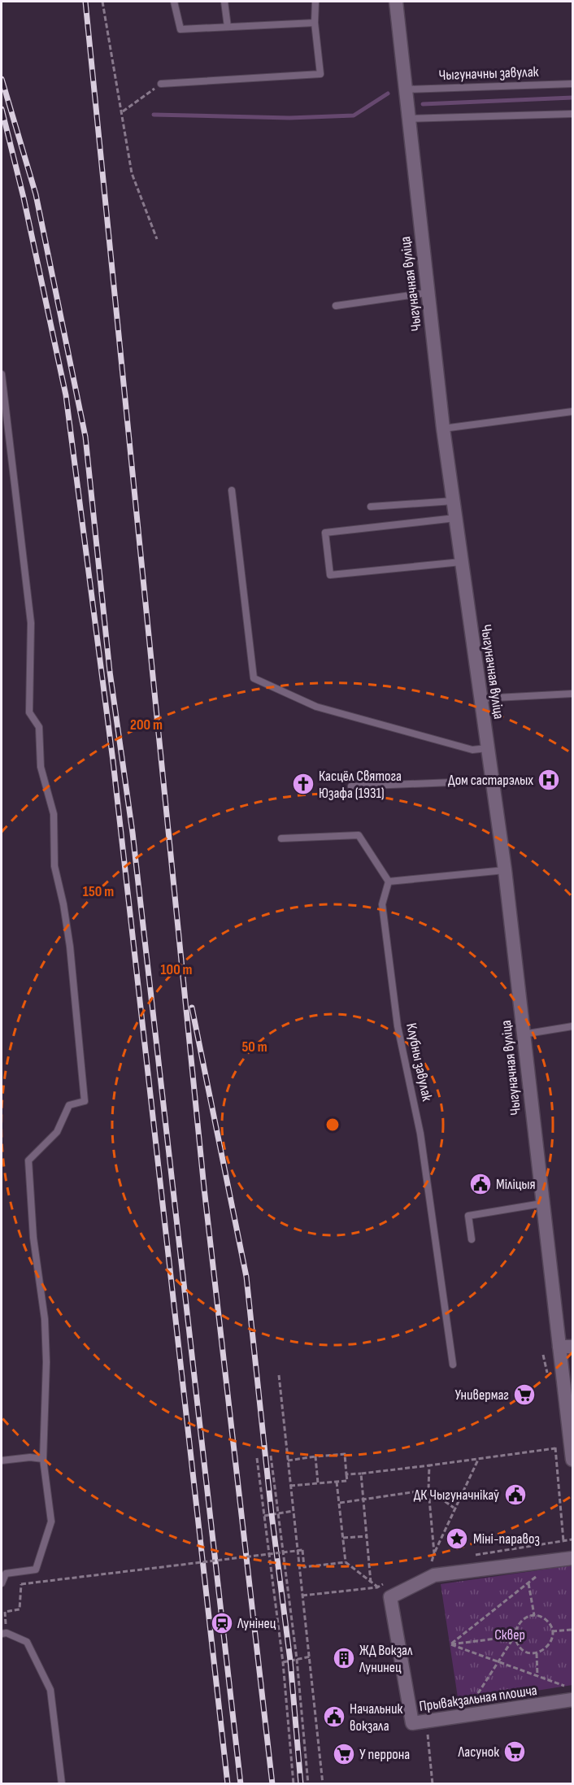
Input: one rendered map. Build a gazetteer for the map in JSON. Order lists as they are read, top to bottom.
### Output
{
  "streets": {
    "street": ["Чыгуначная вуліца", "Прывакзальная плошча"],
    "lane": ["Чыгуначны завулак", "Клубны завулак"]
  },
  "crossings": [
    ["Чыгуначны завулак", "Чыгуначная вуліца"]
  ],
  "parks": ["Сквер"],
  "places": {
    "hospital": ["Дом састарэлых"],
    "church": ["Касцёл Святога Юзафа (1931)"],
    "public building": ["Міліцыя", "ДК Чыгуначнікаў", "Начальник вокзала"],
    "supermarket": ["Универмаг", "Ласунок", "У перрона"],
    "place": ["Міні-паравоз"],
    "station": ["Лунінец"],
    "building": ["ЖД Вокзал Лунинец"]
  },
  "rings": [
    "200 m",
    "150 m",
    "100 m",
    "50 m"
  ]
}
